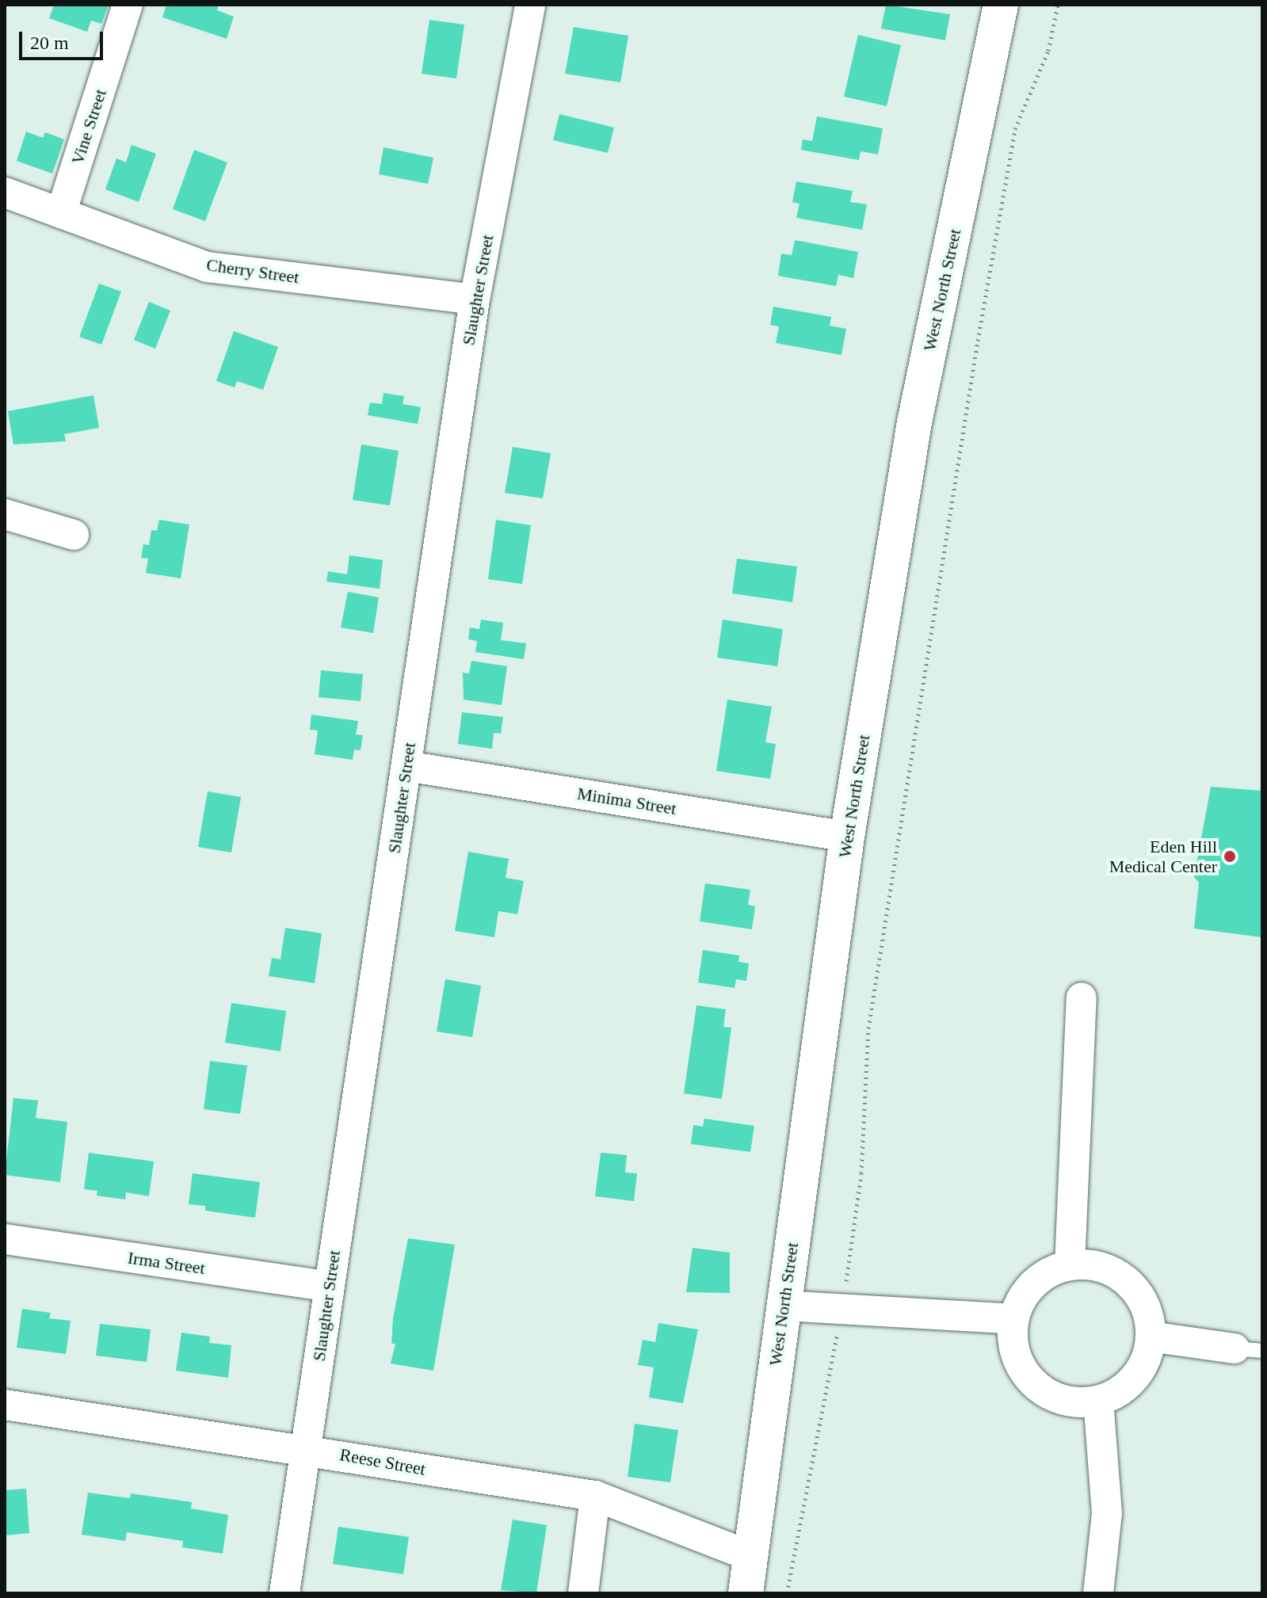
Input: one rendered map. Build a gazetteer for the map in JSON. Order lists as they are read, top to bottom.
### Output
{
  "streets": {
    "main road": ["West North Street"],
    "street": [
      "Vine Street",
      "Cherry Street",
      "Slaughter Street",
      "Minima Street",
      "Irma Street",
      "Reese Street"
    ]
  },
  "crossings": [
    ["Vine Street", "Cherry Street"],
    ["Cherry Street", "Slaughter Street"],
    ["Slaughter Street", "Minima Street"],
    ["Slaughter Street", "Irma Street"],
    ["Slaughter Street", "Reese Street"],
    ["West North Street", "Minima Street"],
    ["West North Street", "Reese Street"]
  ],
  "places": ["Eden Hill Medical Center"],
  "scale_bar": "20 m"
}
